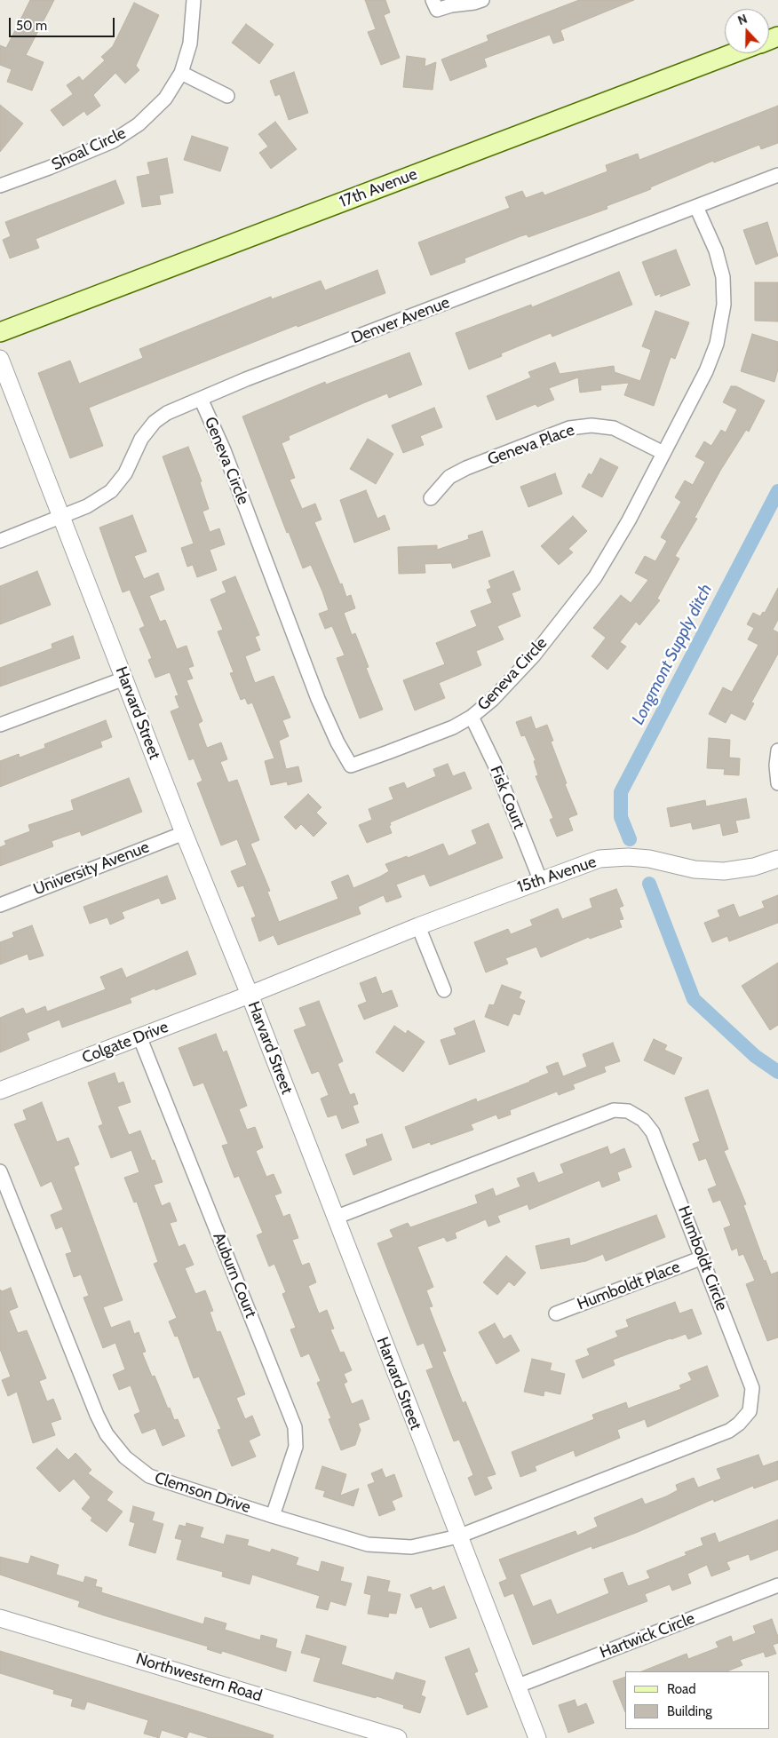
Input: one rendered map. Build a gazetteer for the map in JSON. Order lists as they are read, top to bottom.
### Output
{
  "streets": {
    "main road": ["17th Avenue"],
    "street": [
      "Shoal Circle",
      "Denver Avenue",
      "Geneva Place",
      "Geneva Circle",
      "Harvard Street",
      "Fisk Court",
      "University Avenue",
      "15th Avenue",
      "Colgate Drive",
      "Humboldt Circle",
      "Auburn Court",
      "Humboldt Place",
      "Clemson Drive",
      "Hartwick Circle",
      "Northwestern Road"
    ]
  },
  "crossings": [
    ["Denver Avenue", "Geneva Circle"],
    ["Denver Avenue", "Harvard Street"],
    ["Geneva Place", "Geneva Circle"],
    ["Geneva Circle", "Fisk Court"],
    ["Harvard Street", "University Avenue"],
    ["Harvard Street", "15th Avenue"],
    ["Harvard Street", "Colgate Drive"],
    ["Harvard Street", "Humboldt Circle"],
    ["Harvard Street", "Clemson Drive"],
    ["Harvard Street", "Hartwick Circle"],
    ["Fisk Court", "15th Avenue"],
    ["15th Avenue", "Colgate Drive"],
    ["Colgate Drive", "Auburn Court"],
    ["Humboldt Circle", "Humboldt Place"],
    ["Humboldt Circle", "Clemson Drive"],
    ["Auburn Court", "Clemson Drive"]
  ],
  "water": ["Longmont Supply ditch"],
  "legend": ["Road", "Building"],
  "scale_bar": "50 m",
  "north": "top"
}
